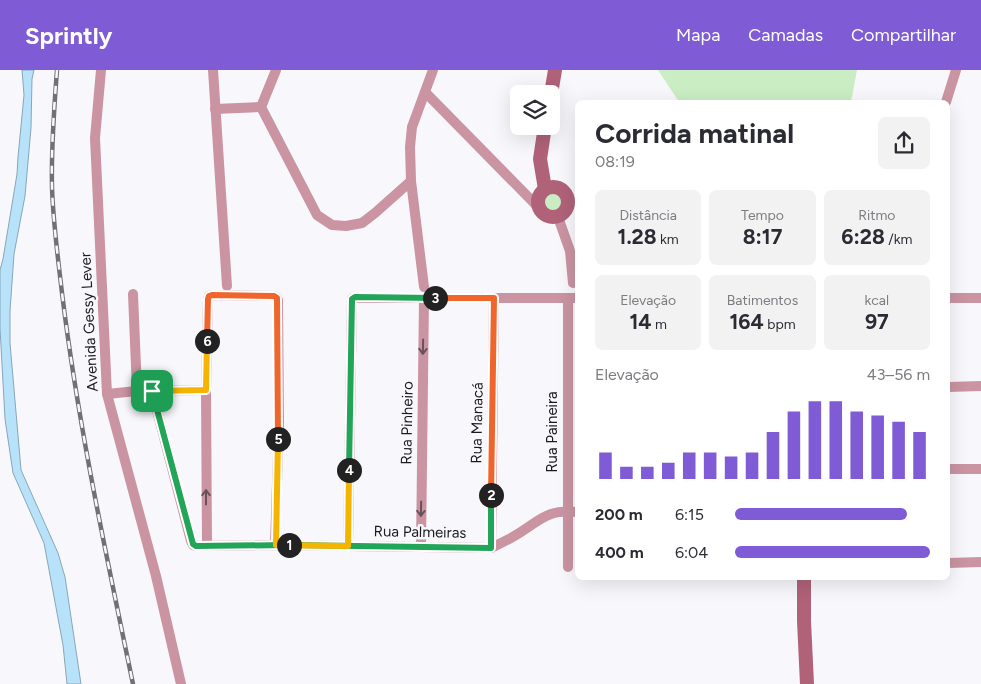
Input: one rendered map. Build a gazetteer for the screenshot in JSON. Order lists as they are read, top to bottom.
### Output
{
  "streets": {
    "street": [
      "Avenida Gessy Lever",
      "Rua Pinheiro",
      "Rua Manacá",
      "Rua Paineira",
      "Rua Palmeiras"
    ]
  },
  "crossings": [
    ["Rua Pinheiro", "Rua Palmeiras"],
    ["Rua Manacá", "Rua Palmeiras"],
    ["Rua Paineira", "Rua Palmeiras"]
  ],
  "one_way": ["Rua Pinheiro"],
  "page": {
    "header": "Sprintly",
    "nav": ["Mapa", "Camadas", "Compartilhar"],
    "heading": ["Corrida matinal", "08:19"],
    "stats": [
      ["Distância", "1.28 km"],
      ["Tempo", "8:17"],
      ["Ritmo", "6:28 /km"],
      ["Elevação", "14 m"],
      ["Batimentos", "164 bpm"],
      ["kcal", "97"]
    ],
    "pins": [
      "3",
      "6",
      "5",
      "4",
      "2",
      "1"
    ],
    "chart": ["Elevação", "43–56 m"],
    "list": [
      {
        "name": "200 m",
        "note": "6:15"
      },
      {
        "name": "400 m",
        "note": "6:04"
      }
    ]
  }
}
